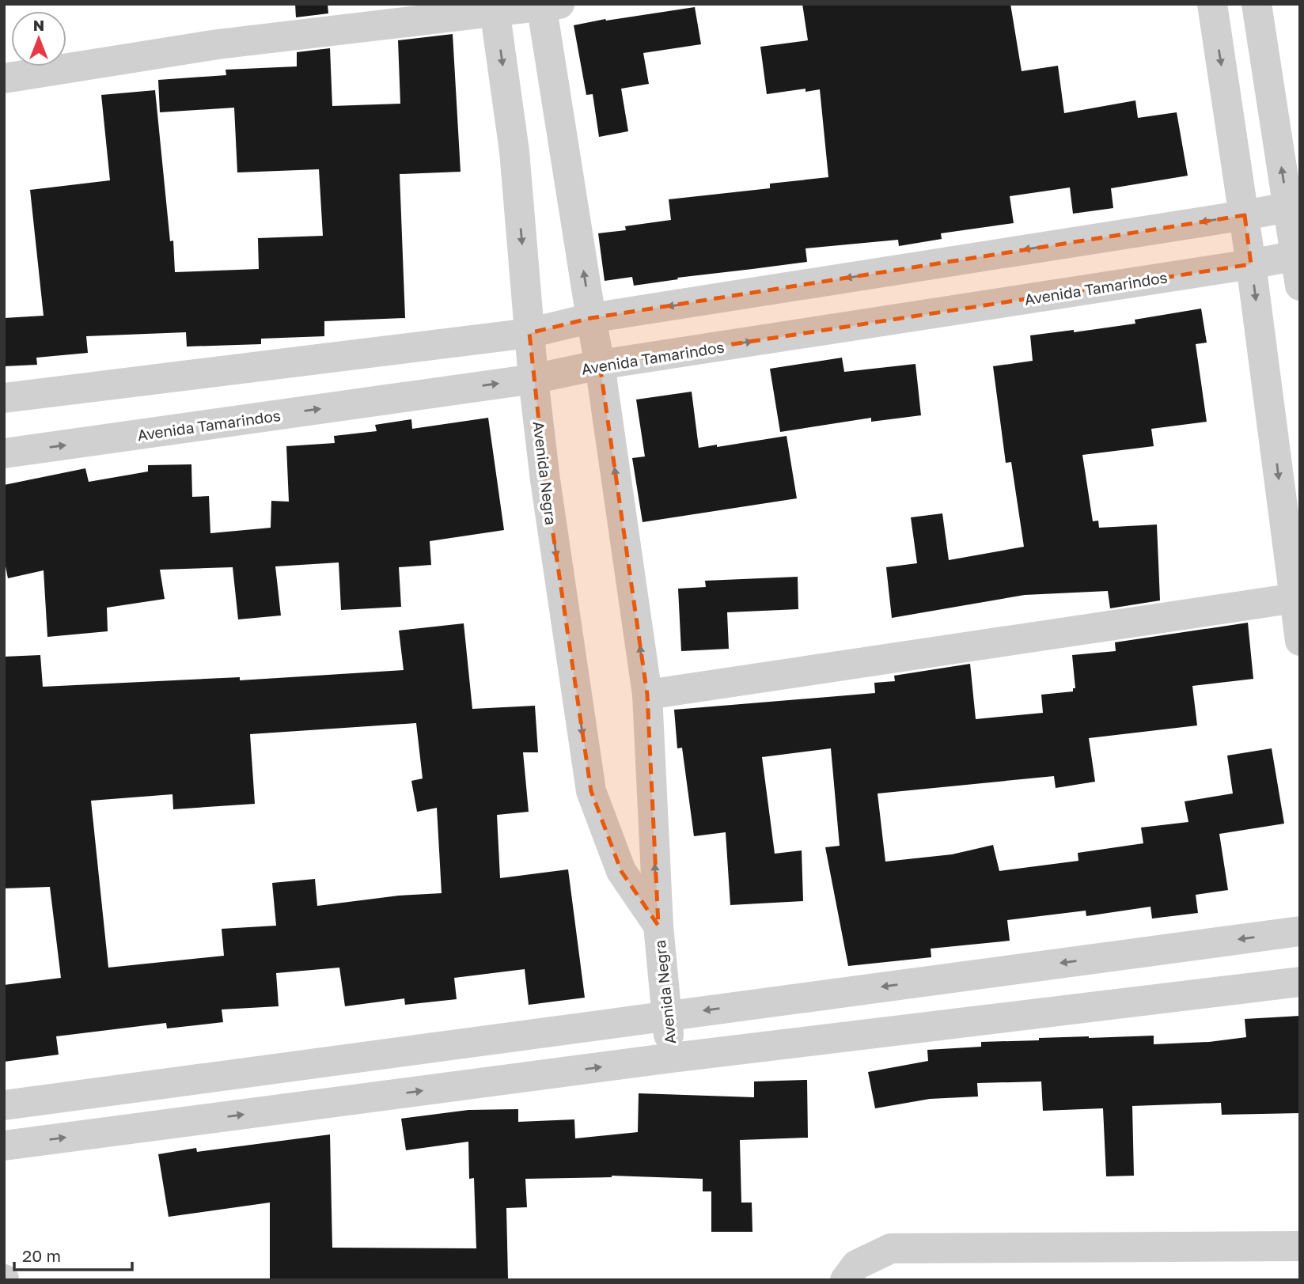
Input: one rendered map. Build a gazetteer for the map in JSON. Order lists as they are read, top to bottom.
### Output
{
  "streets": {
    "street": ["Avenida Tamarindos", "Avenida Negra"]
  },
  "crossings": [
    ["Avenida Tamarindos", "Avenida Negra"]
  ],
  "scale_bar": "20 m",
  "north": "top"
}
